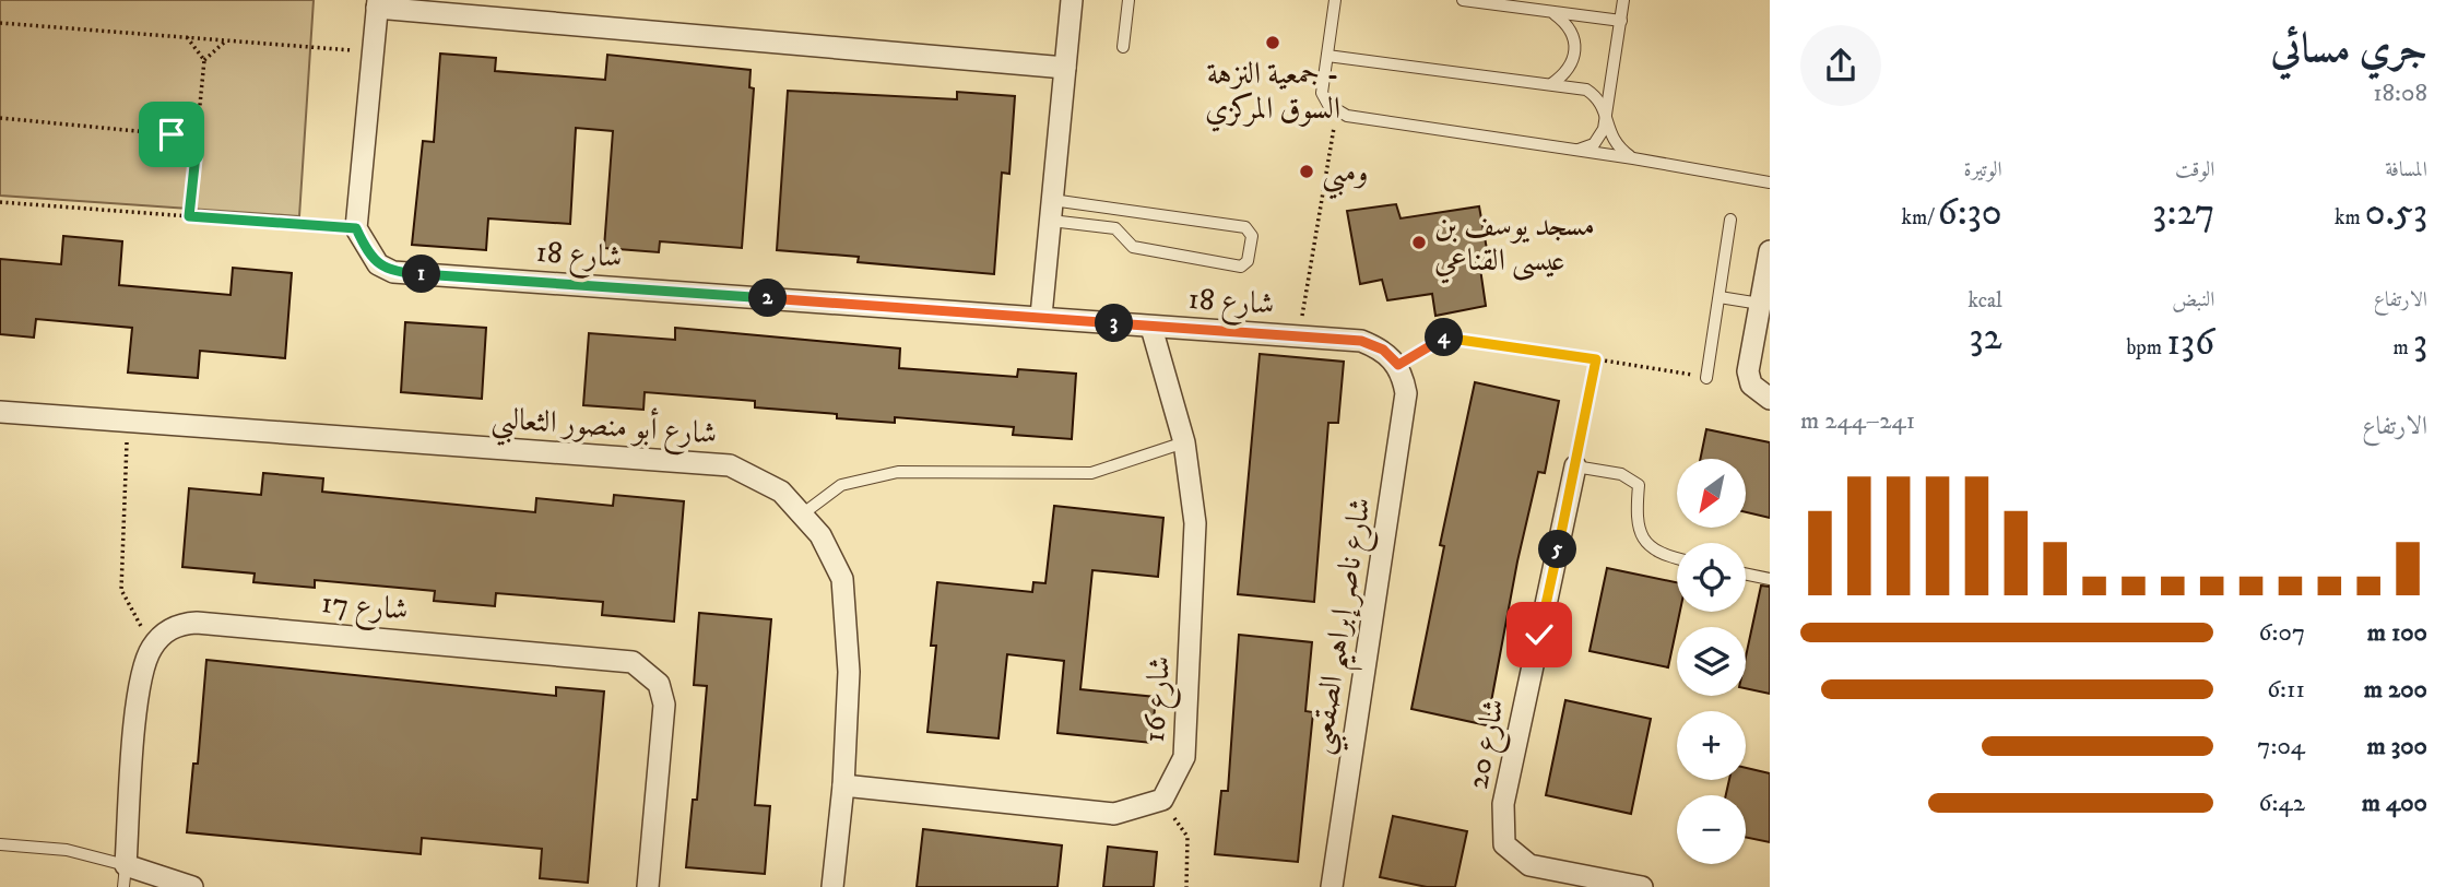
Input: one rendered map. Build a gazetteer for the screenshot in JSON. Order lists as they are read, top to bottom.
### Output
{
  "streets": {
    "street": [
      "شارع 18",
      "شارع أبو منصور الثعالبي",
      "شارع 17",
      "شارع ناصر إبراهيم الصقعبي",
      "شارع 16",
      "شارع 20"
    ]
  },
  "crossings": [
    ["شارع 18", "شارع ناصر إبراهيم الصقعبي"],
    ["شارع 18", "شارع 16"]
  ],
  "places": ["جمعية النزهة - السوق المركزي", "ومبي", "مسجد يوسف بن عيسى القناعي"],
  "north": "bottom left",
  "page": {
    "heading": ["جري مسائي", "18:08"],
    "stats": [
      ["المسافة", "0.53 km"],
      ["الوقت", "3:27"],
      ["الوتيرة", "6:30 /km"],
      ["الارتفاع", "3 m"],
      ["النبض", "136 bpm"],
      ["kcal", "32"]
    ],
    "pins": [
      "1",
      "2",
      "3",
      "4",
      "5"
    ],
    "chart": ["الارتفاع", "241–244 m"],
    "map_buttons": ["+", "−"],
    "list": [
      {
        "name": "100 m",
        "note": "6:07"
      },
      {
        "name": "200 m",
        "note": "6:11"
      },
      {
        "name": "300 m",
        "note": "7:04"
      },
      {
        "name": "400 m",
        "note": "6:42"
      }
    ]
  }
}
